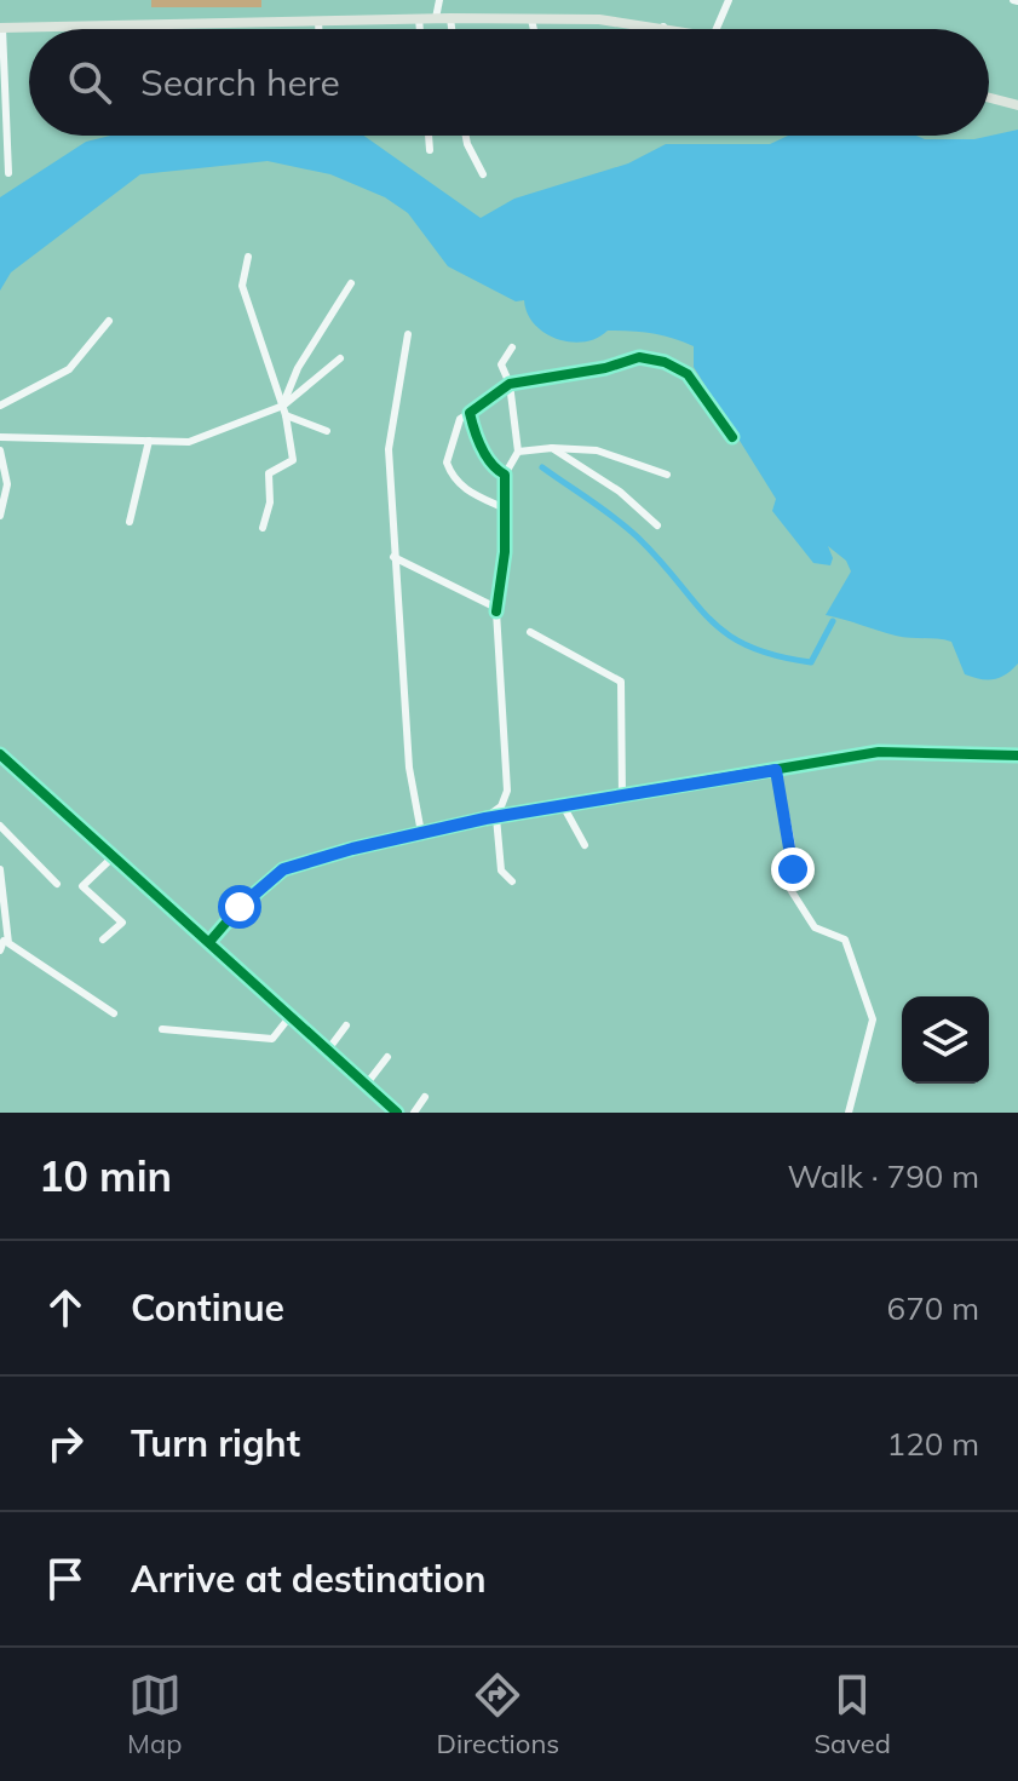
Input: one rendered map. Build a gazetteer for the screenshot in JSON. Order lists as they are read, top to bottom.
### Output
{
  "page": {
    "search": "Search here",
    "heading": ["10 min", "Walk · 790 m"],
    "list": [
      ["Continue", "670 m"],
      ["Turn right", "120 m"],
      "Arrive at destination"
    ],
    "nav": ["Map", "Directions", "Saved"]
  }
}
